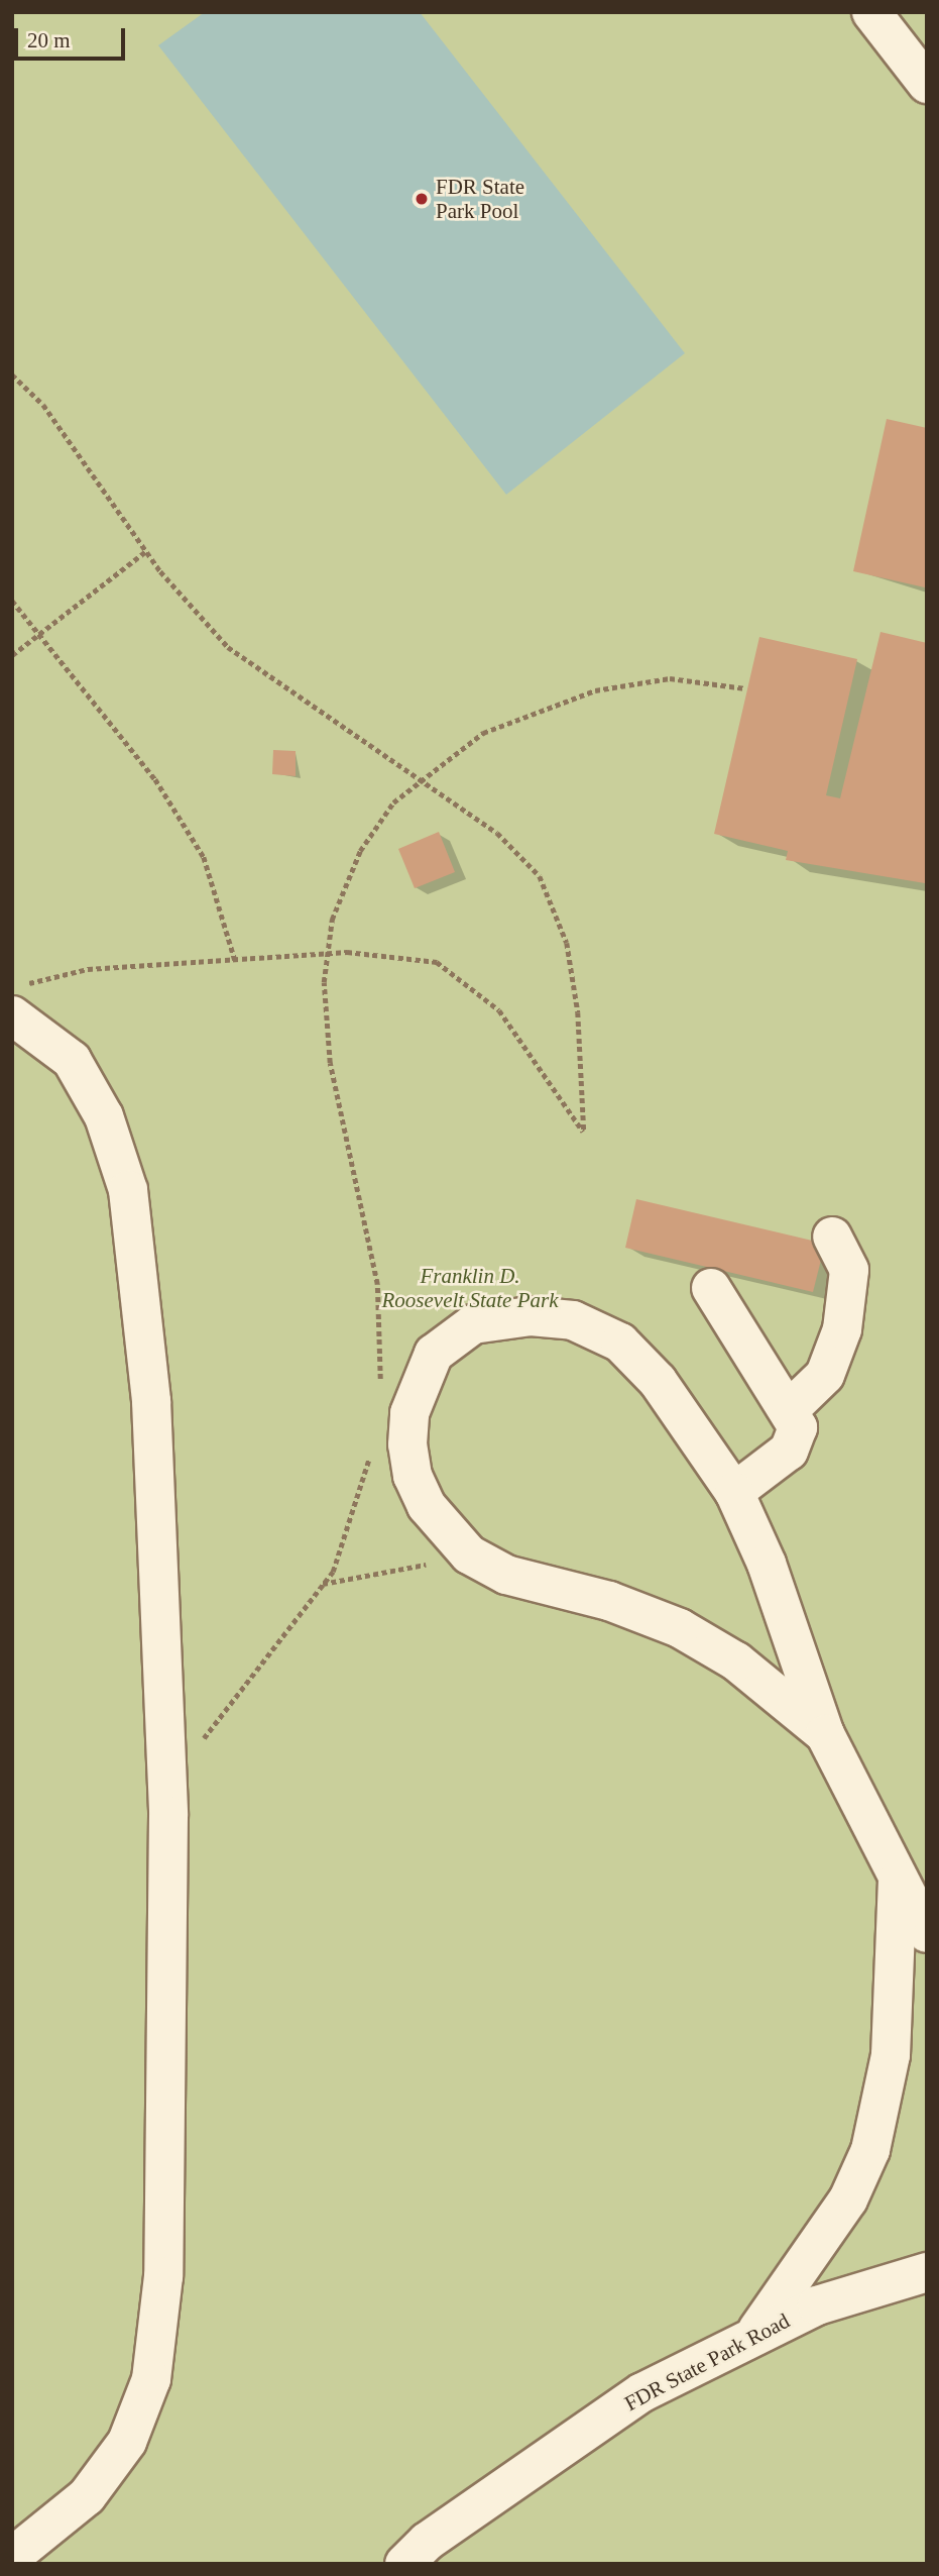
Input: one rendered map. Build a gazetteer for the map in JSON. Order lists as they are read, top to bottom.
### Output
{
  "streets": {
    "lane": ["FDR State Park Road"]
  },
  "parks": ["Franklin D. Roosevelt State Park"],
  "places": ["FDR State Park Pool"],
  "scale_bar": "20 m"
}
